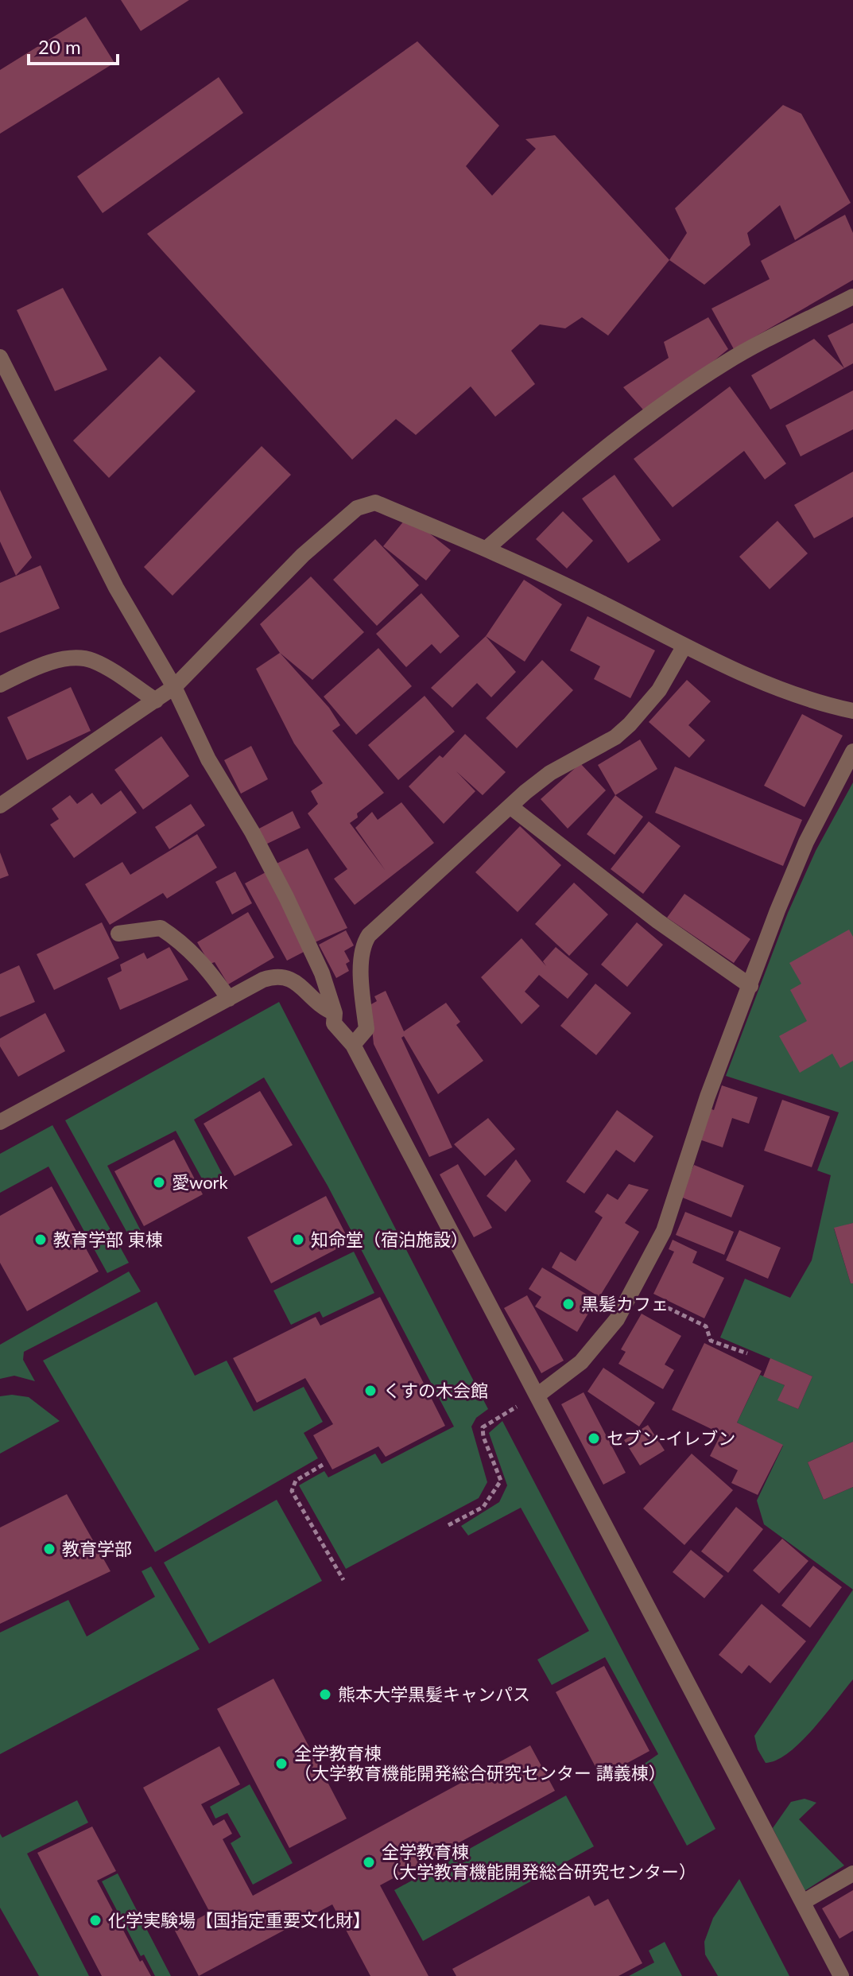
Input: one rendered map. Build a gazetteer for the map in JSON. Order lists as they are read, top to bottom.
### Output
{
  "places": [
    "愛work",
    "教育学部 東棟",
    "知命堂（宿泊施設）",
    "黒髪カフェ",
    "くすの木会館",
    "セブン-イレブン",
    "教育学部",
    "熊本大学黒髪キャンパス",
    "全学教育棟 （大学教育機能開発総合研究センター 講義棟）",
    "全学教育棟 （大学教育機能開発総合研究センター）",
    "化学実験場【国指定重要文化財】"
  ],
  "scale_bar": "20 m"
}
